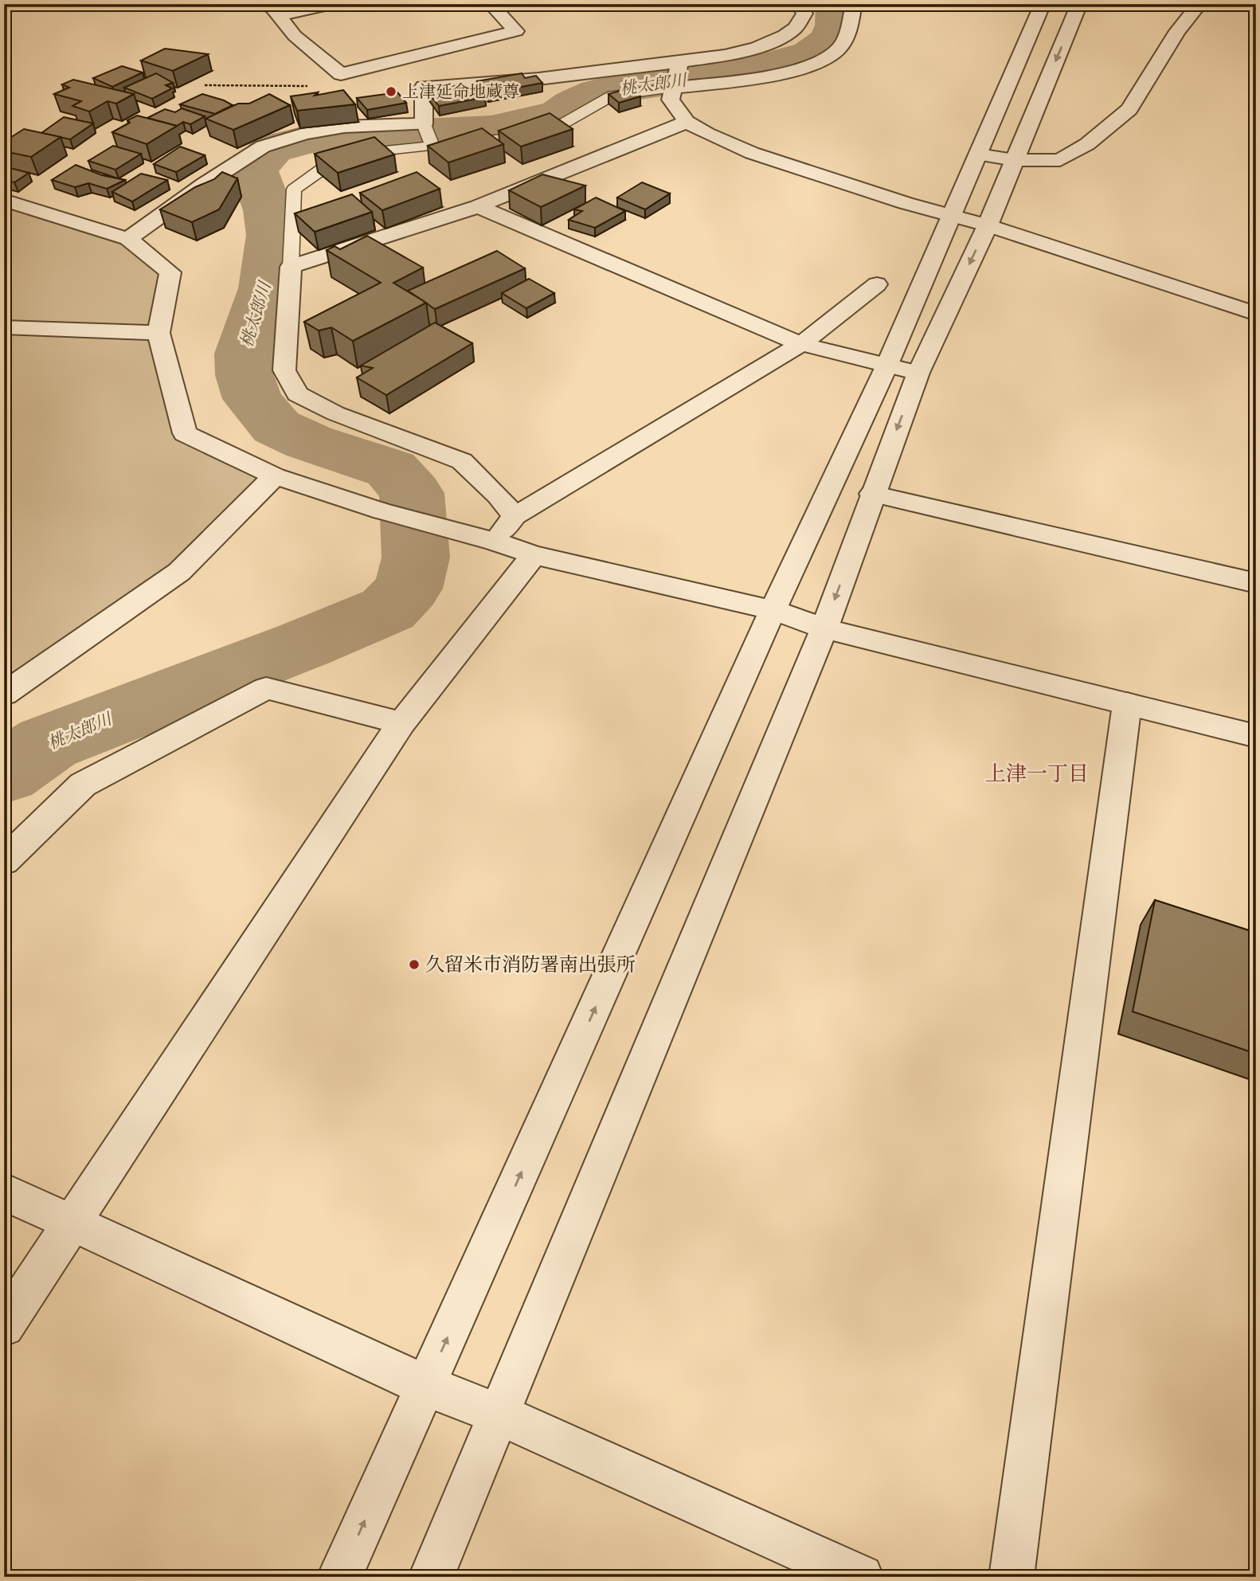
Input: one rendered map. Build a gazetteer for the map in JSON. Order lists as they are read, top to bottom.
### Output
{
  "districts": ["上津一丁目"],
  "water": ["桃太郎川"],
  "places": ["上津延命地蔵尊", "久留米市消防署南出張所"]
}
